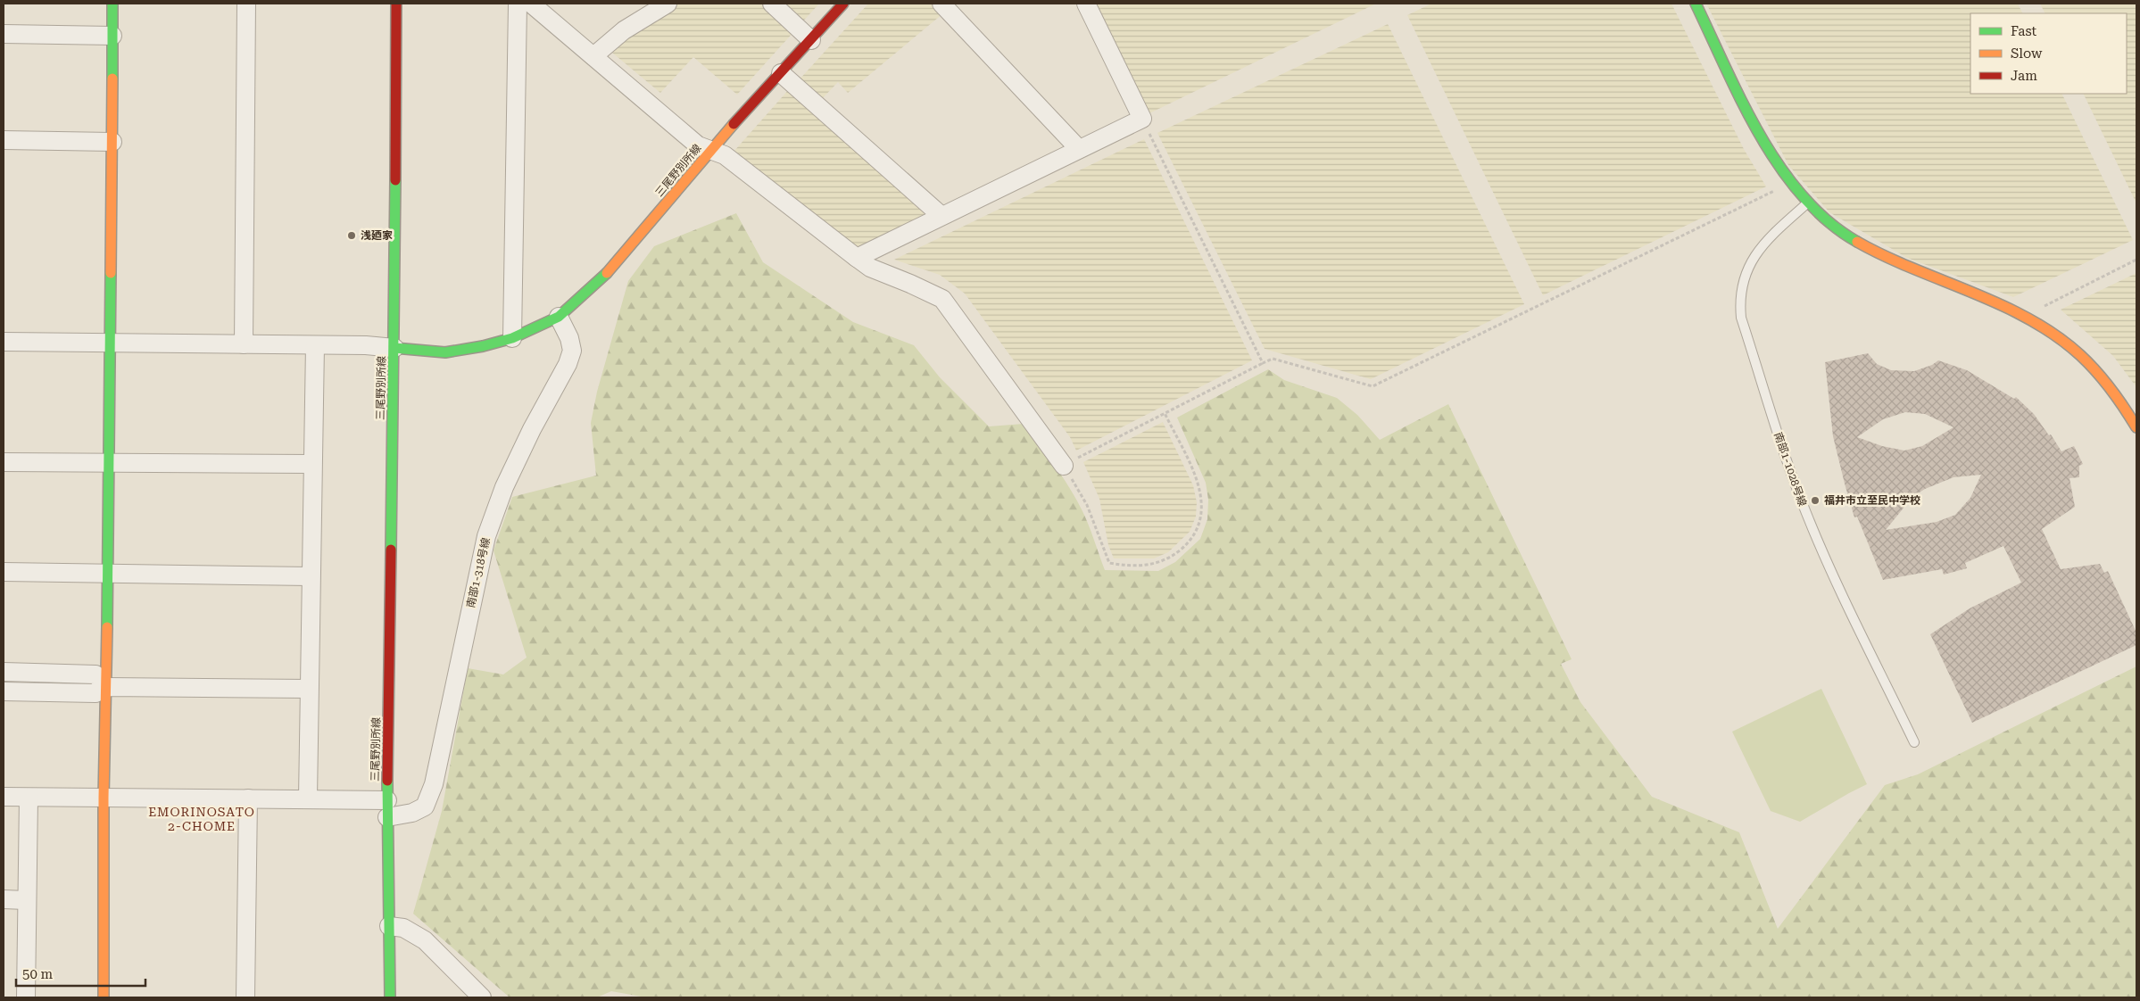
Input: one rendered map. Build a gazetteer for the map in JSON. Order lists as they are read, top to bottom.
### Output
{
  "streets": {
    "street": ["三尾野別所線", "南部1-318号線"],
    "lane": ["南部1-1028号線"]
  },
  "crossings": [
    ["三尾野別所線", "南部1-318号線"]
  ],
  "districts": ["EMORINOSATO 2-CHOME"],
  "places": ["浅廼家", "福井市立至民中学校"],
  "legend": ["Fast", "Slow", "Jam"],
  "scale_bar": "50 m"
}
